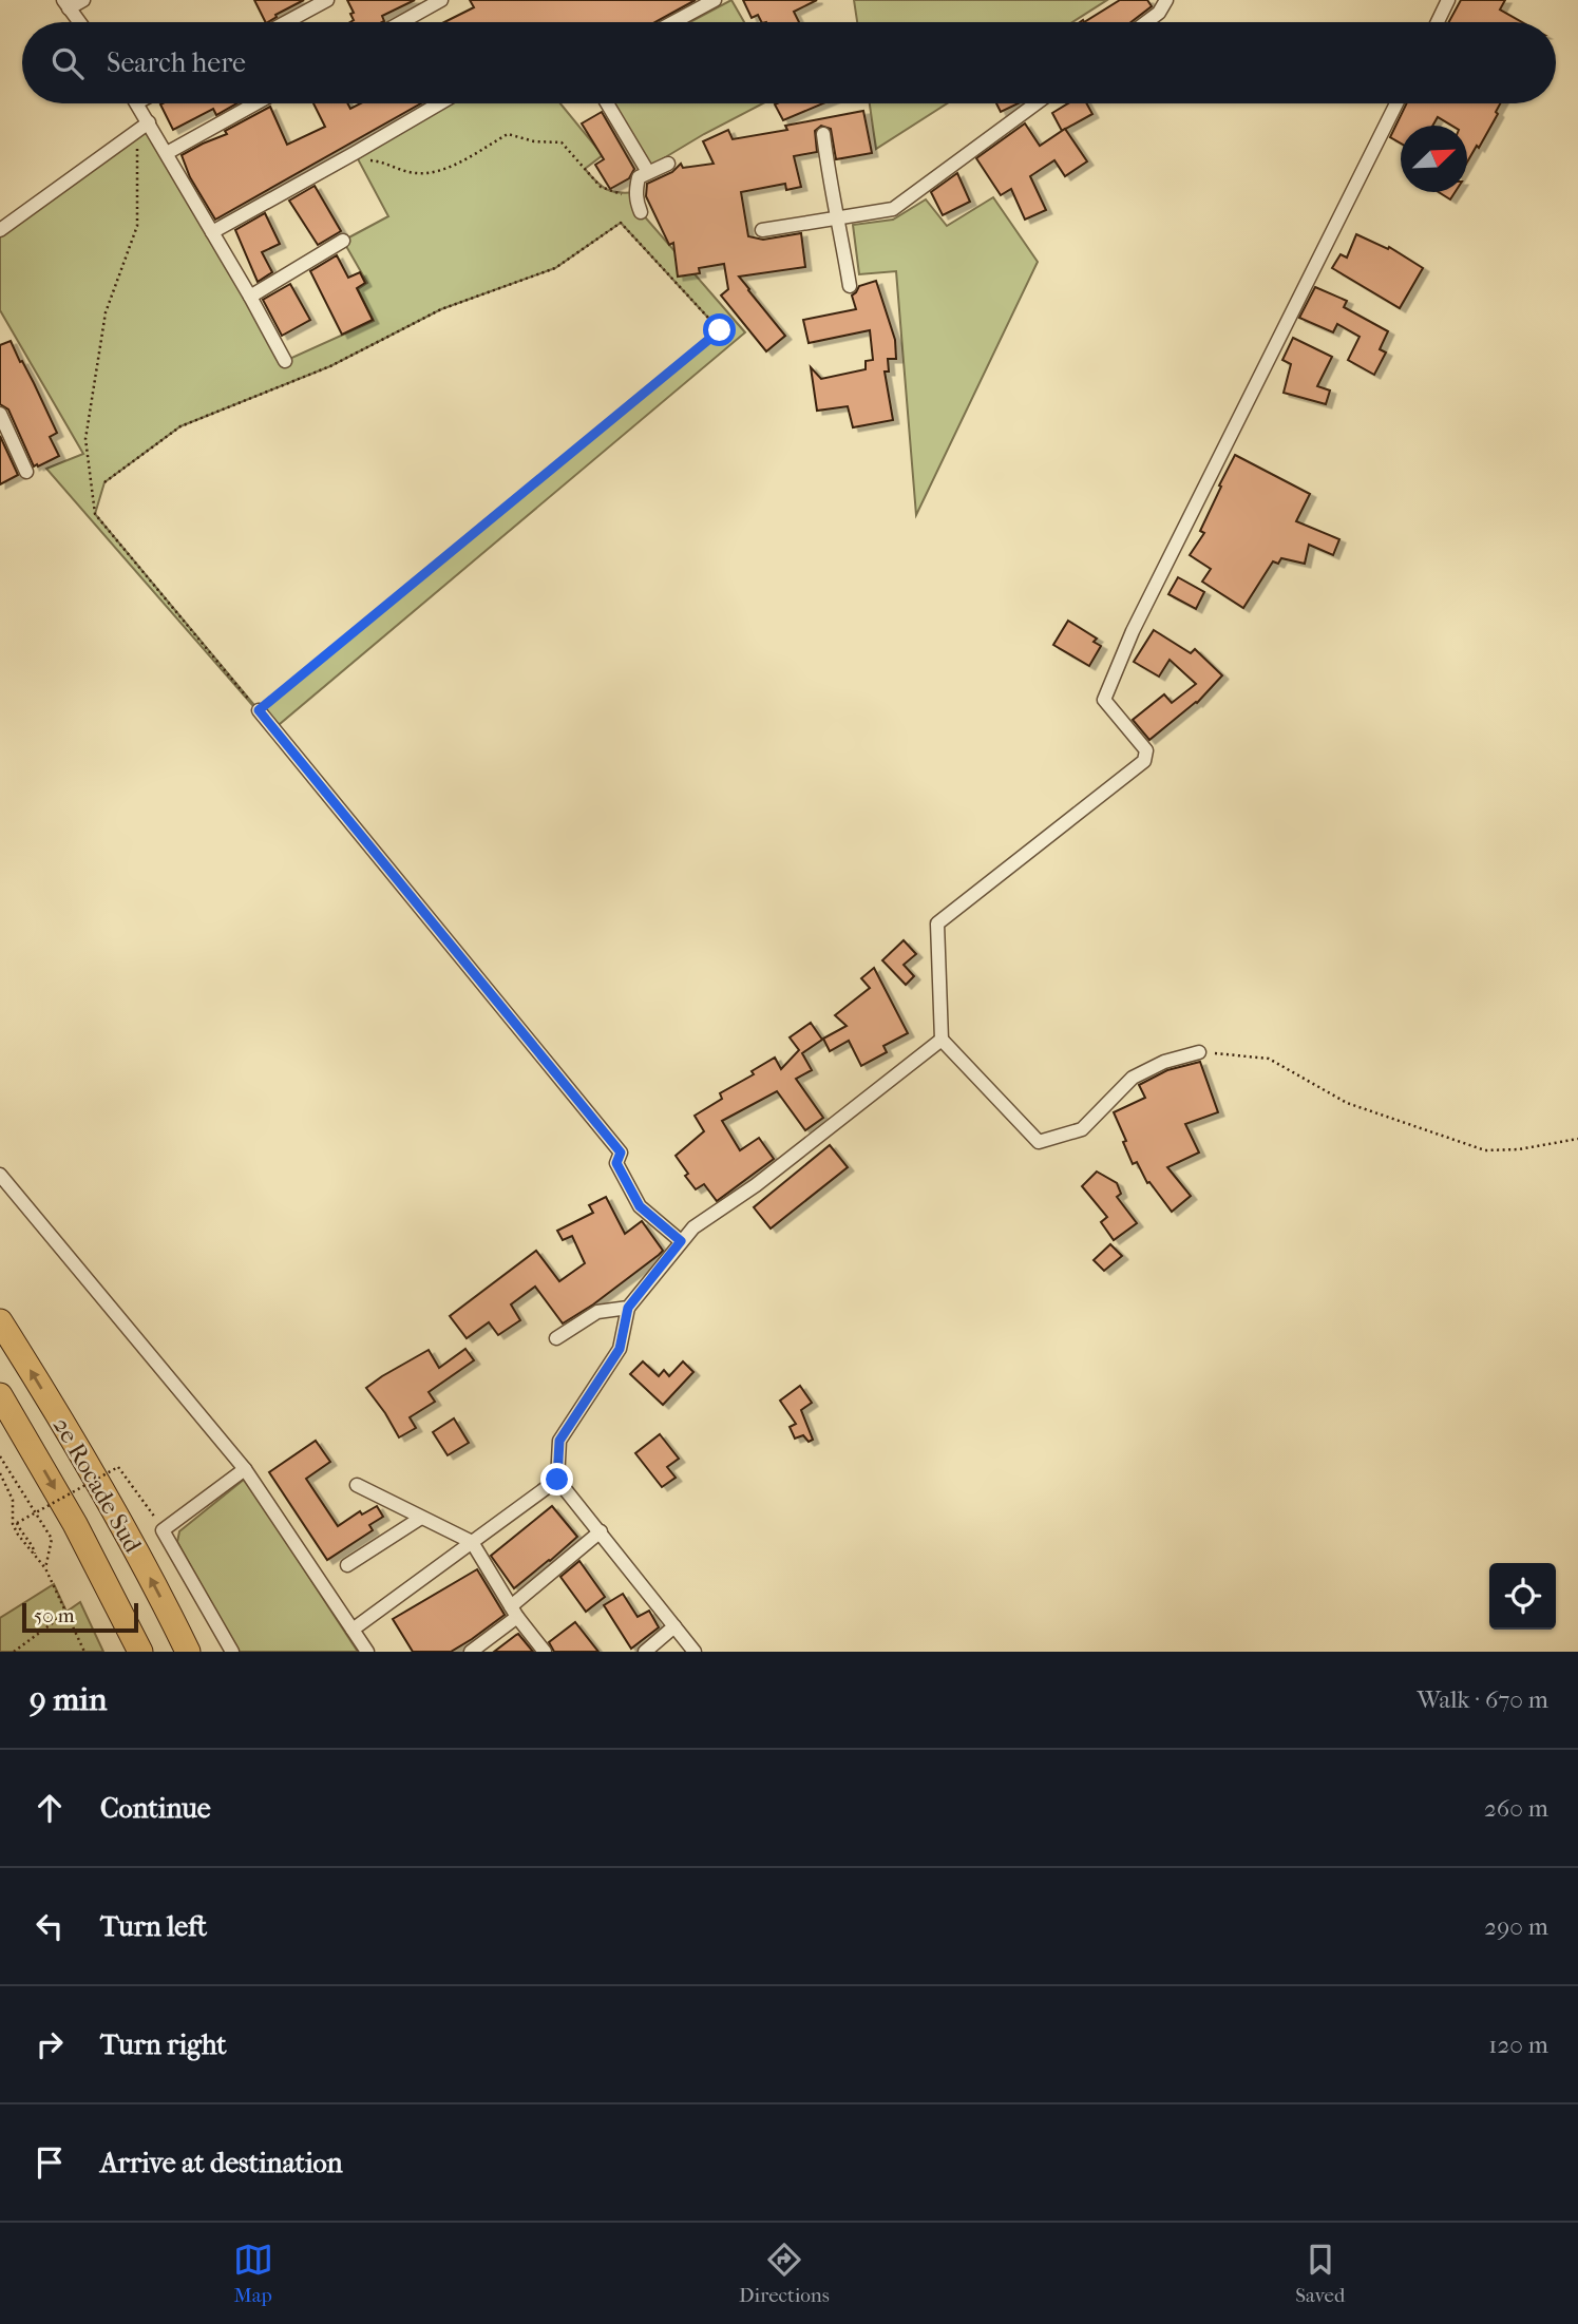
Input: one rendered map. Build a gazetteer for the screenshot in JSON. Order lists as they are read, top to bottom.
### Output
{
  "streets": {
    "highway": ["2e Rocade Sud"]
  },
  "scale_bar": "50 m",
  "north": "top right",
  "page": {
    "search": "Search here",
    "scale": "50 m",
    "heading": ["9 min", "Walk · 670 m"],
    "list": [
      ["Continue", "260 m"],
      ["Turn left", "290 m"],
      ["Turn right", "120 m"],
      "Arrive at destination"
    ],
    "nav": ["Map", "Directions", "Saved"]
  }
}
